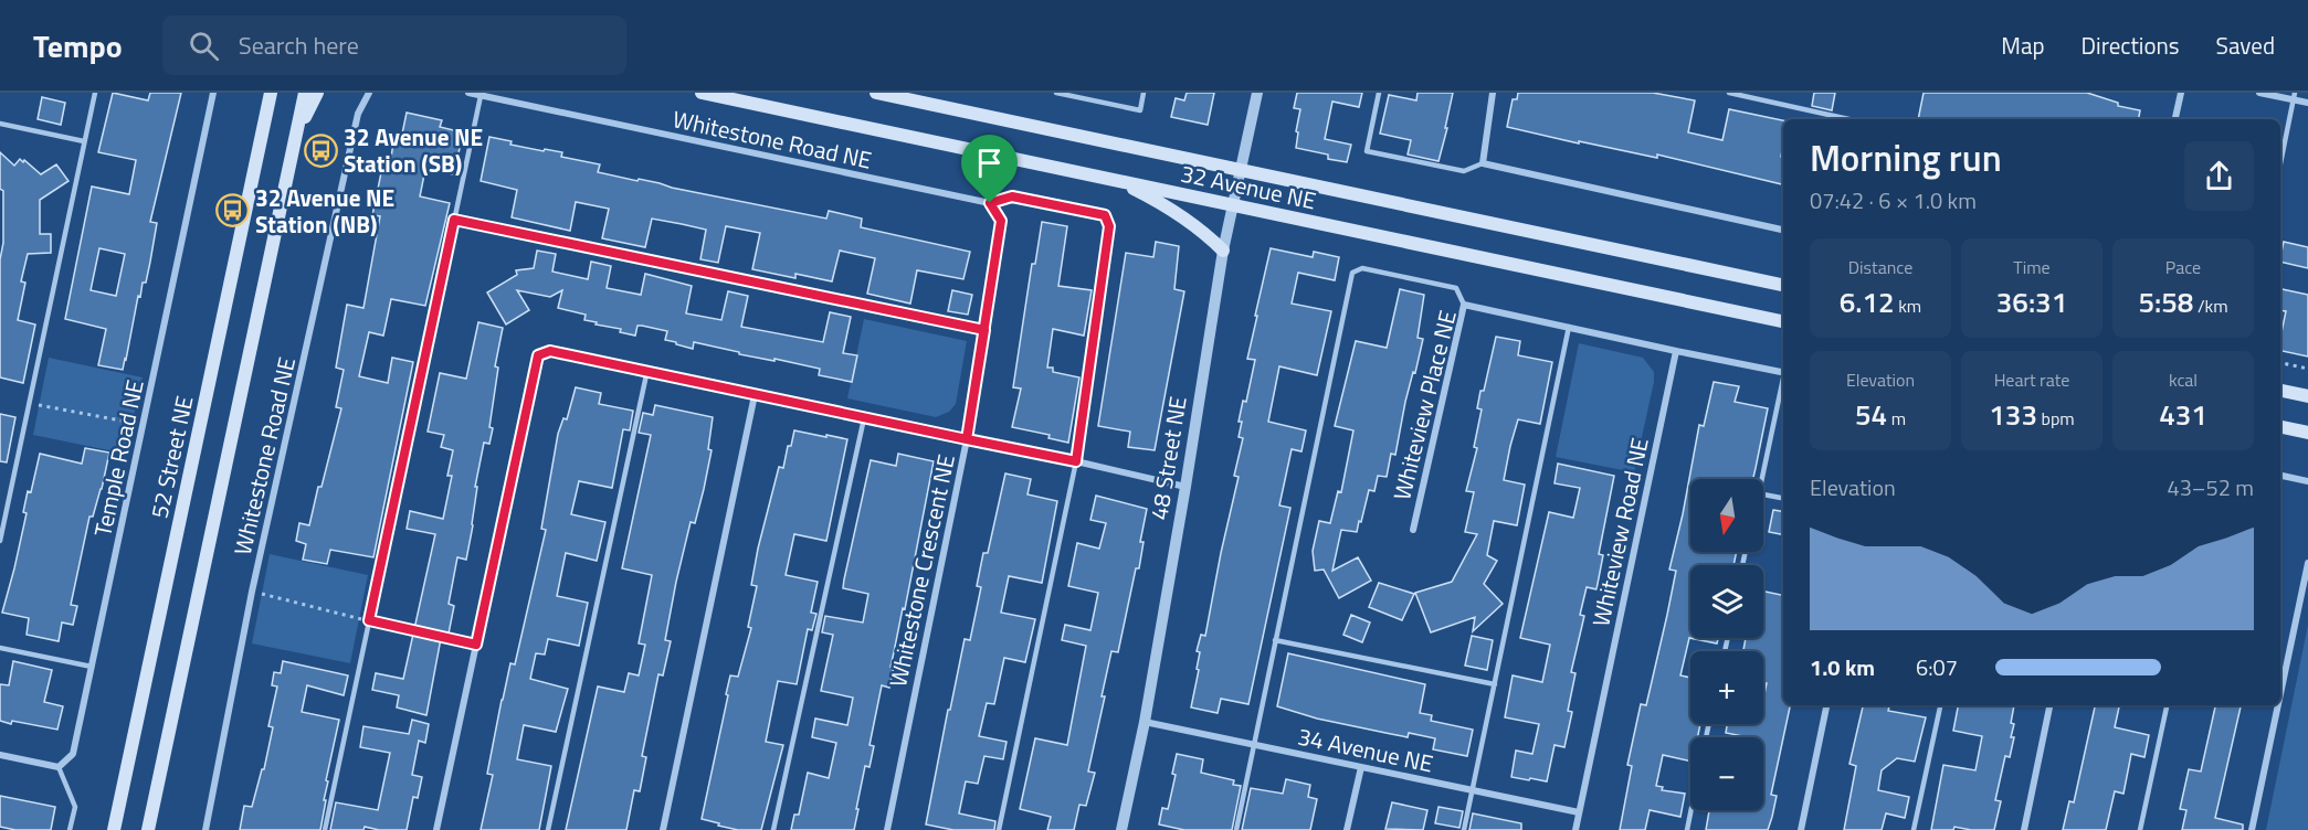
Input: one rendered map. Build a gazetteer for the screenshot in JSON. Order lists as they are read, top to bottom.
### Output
{
  "streets": {
    "main road": ["32 Avenue NE", "52 Street NE"],
    "street": [
      "Whitestone Road NE",
      "Whiteview Place NE",
      "Temple Road NE",
      "48 Street NE",
      "Whiteview Road NE",
      "Whitestone Crescent NE",
      "34 Avenue NE"
    ]
  },
  "crossings": [
    ["Whitestone Road NE", "Whitestone Crescent NE"],
    ["32 Avenue NE", "48 Street NE"],
    ["Whiteview Place NE", "Whiteview Road NE"],
    ["48 Street NE", "34 Avenue NE"],
    ["Whiteview Road NE", "34 Avenue NE"]
  ],
  "places": {
    "bus stop": ["32 Avenue NE Station (SB)", "32 Avenue NE Station (NB)"]
  },
  "north": "bottom",
  "page": {
    "header": "Tempo",
    "search": "Search here",
    "nav": ["Map", "Directions", "Saved"],
    "heading": ["Morning run", "07:42 · 6 × 1.0 km"],
    "stats": [
      ["Distance", "6.12 km"],
      ["Time", "36:31"],
      ["Pace", "5:58 /km"],
      ["Elevation", "54 m"],
      ["Heart rate", "133 bpm"],
      ["kcal", "431"]
    ],
    "chart": ["Elevation", "43–52 m"],
    "map_buttons": ["+", "−"],
    "list": [
      {
        "name": "1.0 km",
        "note": "6:07"
      }
    ]
  }
}
